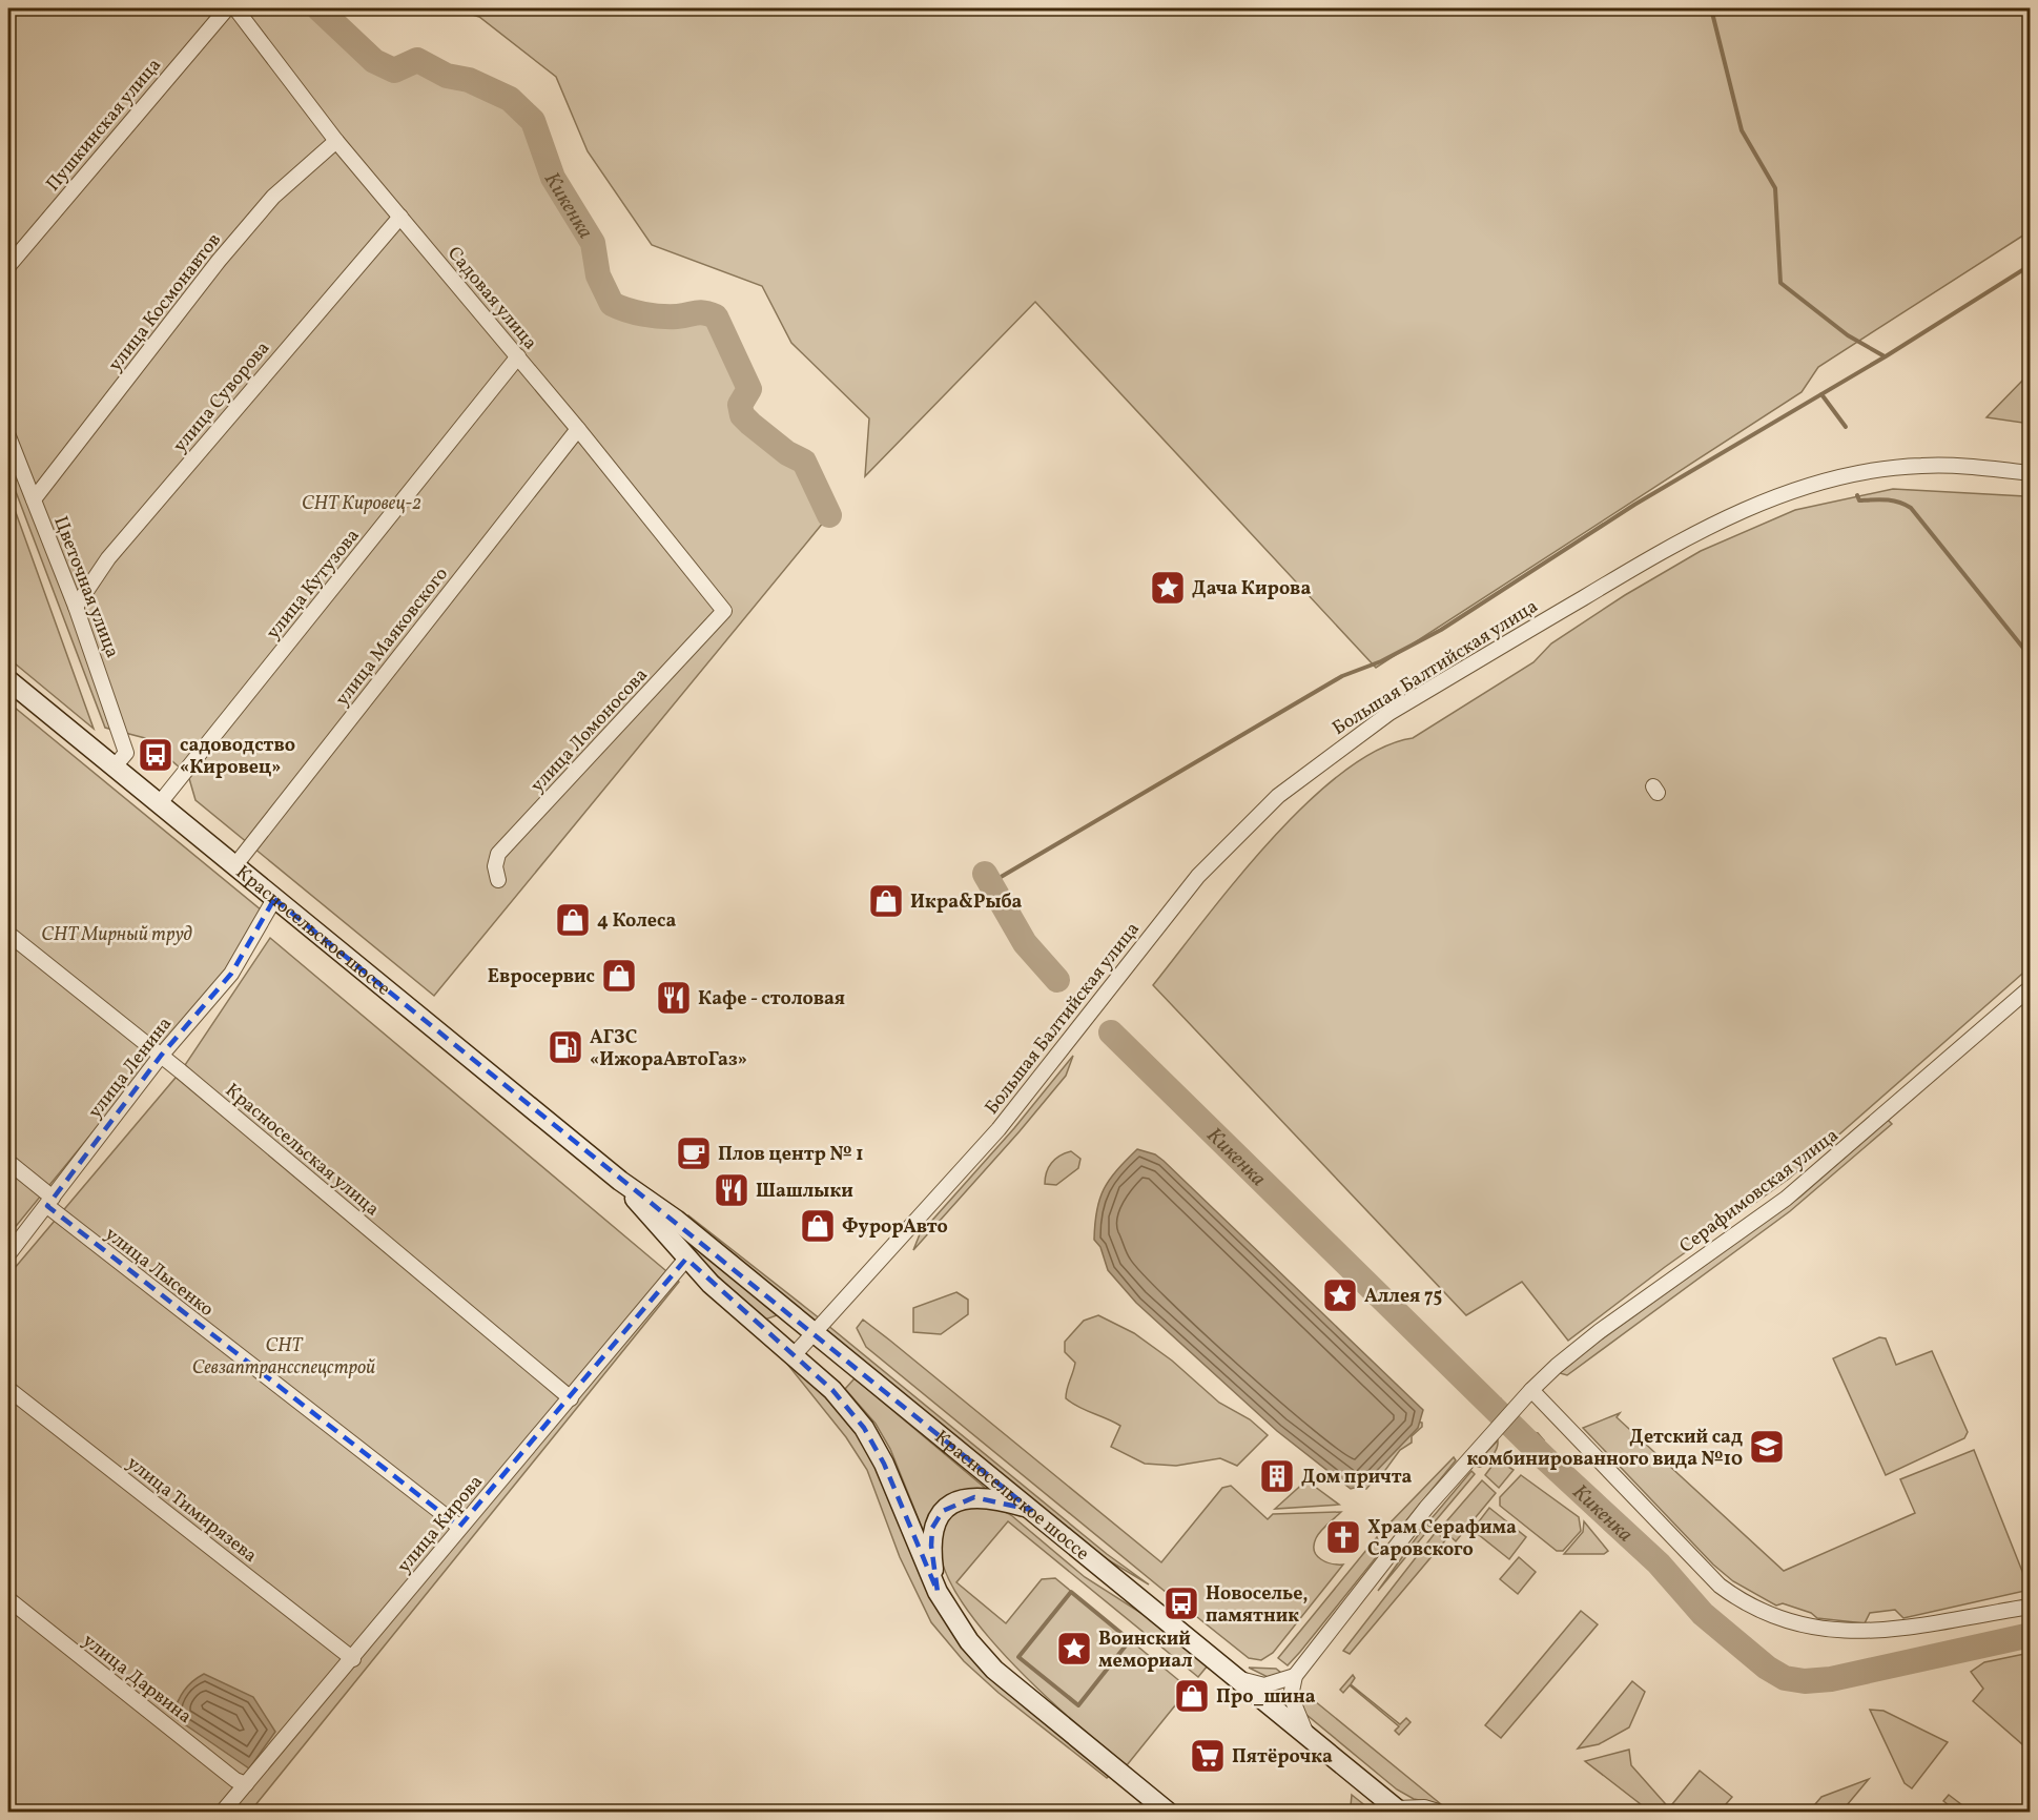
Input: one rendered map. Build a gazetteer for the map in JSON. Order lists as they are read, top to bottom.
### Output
{
  "streets": {
    "main road": ["Красносельское шоссе"],
    "street": [
      "Пушкинская улица",
      "Садовая улица",
      "улица Космонавтов",
      "улица Суворова",
      "улица Кутузова",
      "Цветочная улица",
      "улица Маяковского",
      "Большая Балтийская улица",
      "улица Ломоносова",
      "улица Ленина",
      "Красносельская улица",
      "Серафимовская улица",
      "улица Лысенко",
      "улица Тимирязева",
      "улица Кирова",
      "улица Дарвина"
    ]
  },
  "crossings": [
    ["Садовая улица", "улица Космонавтов"],
    ["Садовая улица", "улица Суворова"],
    ["Садовая улица", "улица Кутузова"],
    ["Садовая улица", "улица Маяковского"],
    ["Садовая улица", "улица Ломоносова"],
    ["улица Космонавтов", "Цветочная улица"],
    ["улица Суворова", "Цветочная улица"],
    ["улица Кутузова", "Красносельское шоссе"],
    ["Цветочная улица", "Красносельское шоссе"],
    ["улица Маяковского", "Красносельское шоссе"],
    ["Большая Балтийская улица", "Красносельское шоссе"],
    ["Красносельское шоссе", "улица Ленина"],
    ["Красносельское шоссе", "улица Кирова"],
    ["улица Ленина", "Красносельская улица"],
    ["улица Ленина", "улица Лысенко"],
    ["Красносельская улица", "улица Кирова"],
    ["улица Лысенко", "улица Кирова"],
    ["улица Тимирязева", "улица Кирова"],
    ["улица Кирова", "улица Дарвина"]
  ],
  "water": ["Кикенка"],
  "parks": ["СНТ Кировец-2", "СНТ Мирный труд", "СНТ Севзаптрансспецстрой"],
  "places": {
    "place": ["Дача Кирова", "Аллея 75", "Воинский мемориал"],
    "bus stop": ["садоводство «Кировец»", "Новоселье, памятник"],
    "shop": [
      "Икра&Рыба",
      "4 Колеса",
      "Евросервис",
      "ФурорАвто",
      "Про_шина"
    ],
    "restaurant": ["Кафе - столовая", "Шашлыки"],
    "fuel station": ["АГЗС «ИжораАвтоГаз»"],
    "cafe": ["Плов центр № 1"],
    "school or university": ["Детский сад комбинированного вида №10"],
    "building": ["Дом причта"],
    "church": ["Храм Серафима Саровского"],
    "supermarket": ["Пятёрочка"]
  }
}
